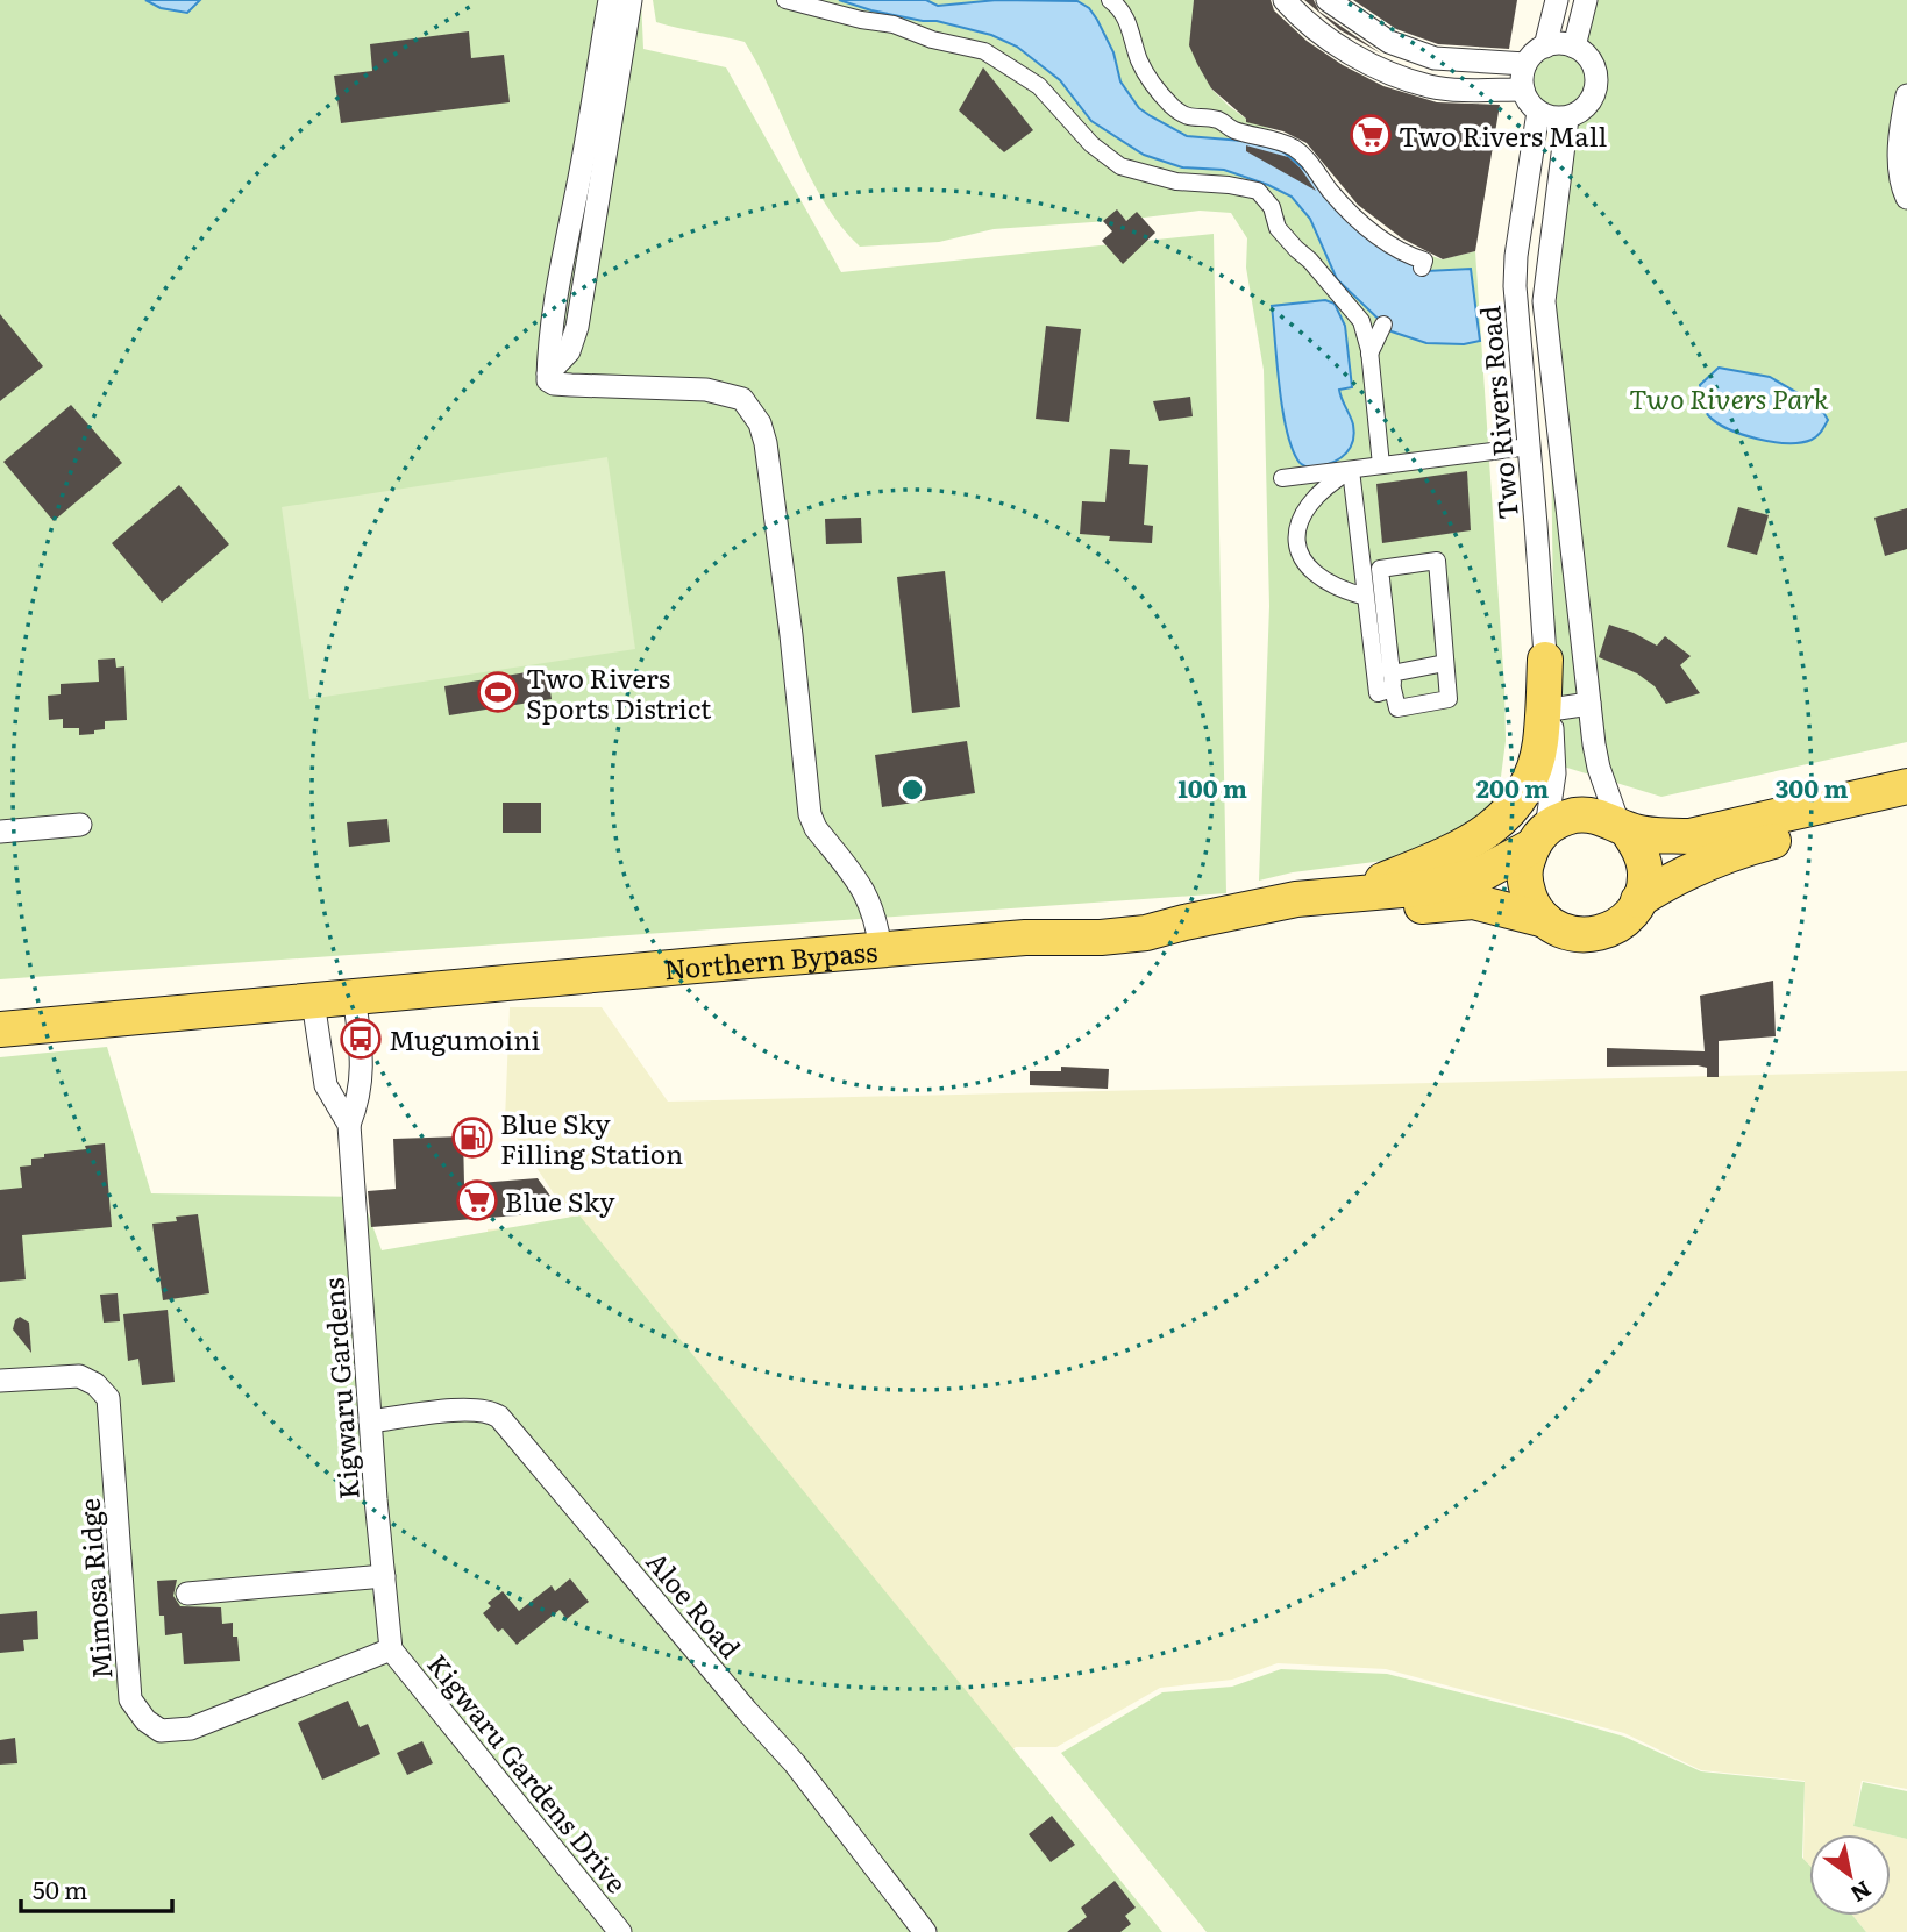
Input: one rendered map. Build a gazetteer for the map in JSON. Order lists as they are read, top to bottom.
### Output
{
  "streets": {
    "main road": ["Northern Bypass"],
    "street": [
      "Two Rivers Road",
      "Kigwaru Gardens",
      "Mimosa Ridge",
      "Aloe Road",
      "Kigwaru Gardens Drive"
    ]
  },
  "crossings": [
    ["Two Rivers Road", "Northern Bypass"],
    ["Northern Bypass", "Kigwaru Gardens"],
    ["Kigwaru Gardens", "Mimosa Ridge"],
    ["Kigwaru Gardens", "Aloe Road"],
    ["Kigwaru Gardens", "Kigwaru Gardens Drive"],
    ["Mimosa Ridge", "Kigwaru Gardens Drive"]
  ],
  "parks": ["Two Rivers Park"],
  "places": {
    "supermarket": ["Two Rivers Mall", "Blue Sky"],
    "sports": ["Two Rivers Sports District"],
    "bus stop": ["Mugumoini"],
    "fuel station": ["Blue Sky Filling Station"]
  },
  "scale_bar": "50 m",
  "north": "bottom right",
  "rings": ["100 m", "200 m", "300 m"]
}
